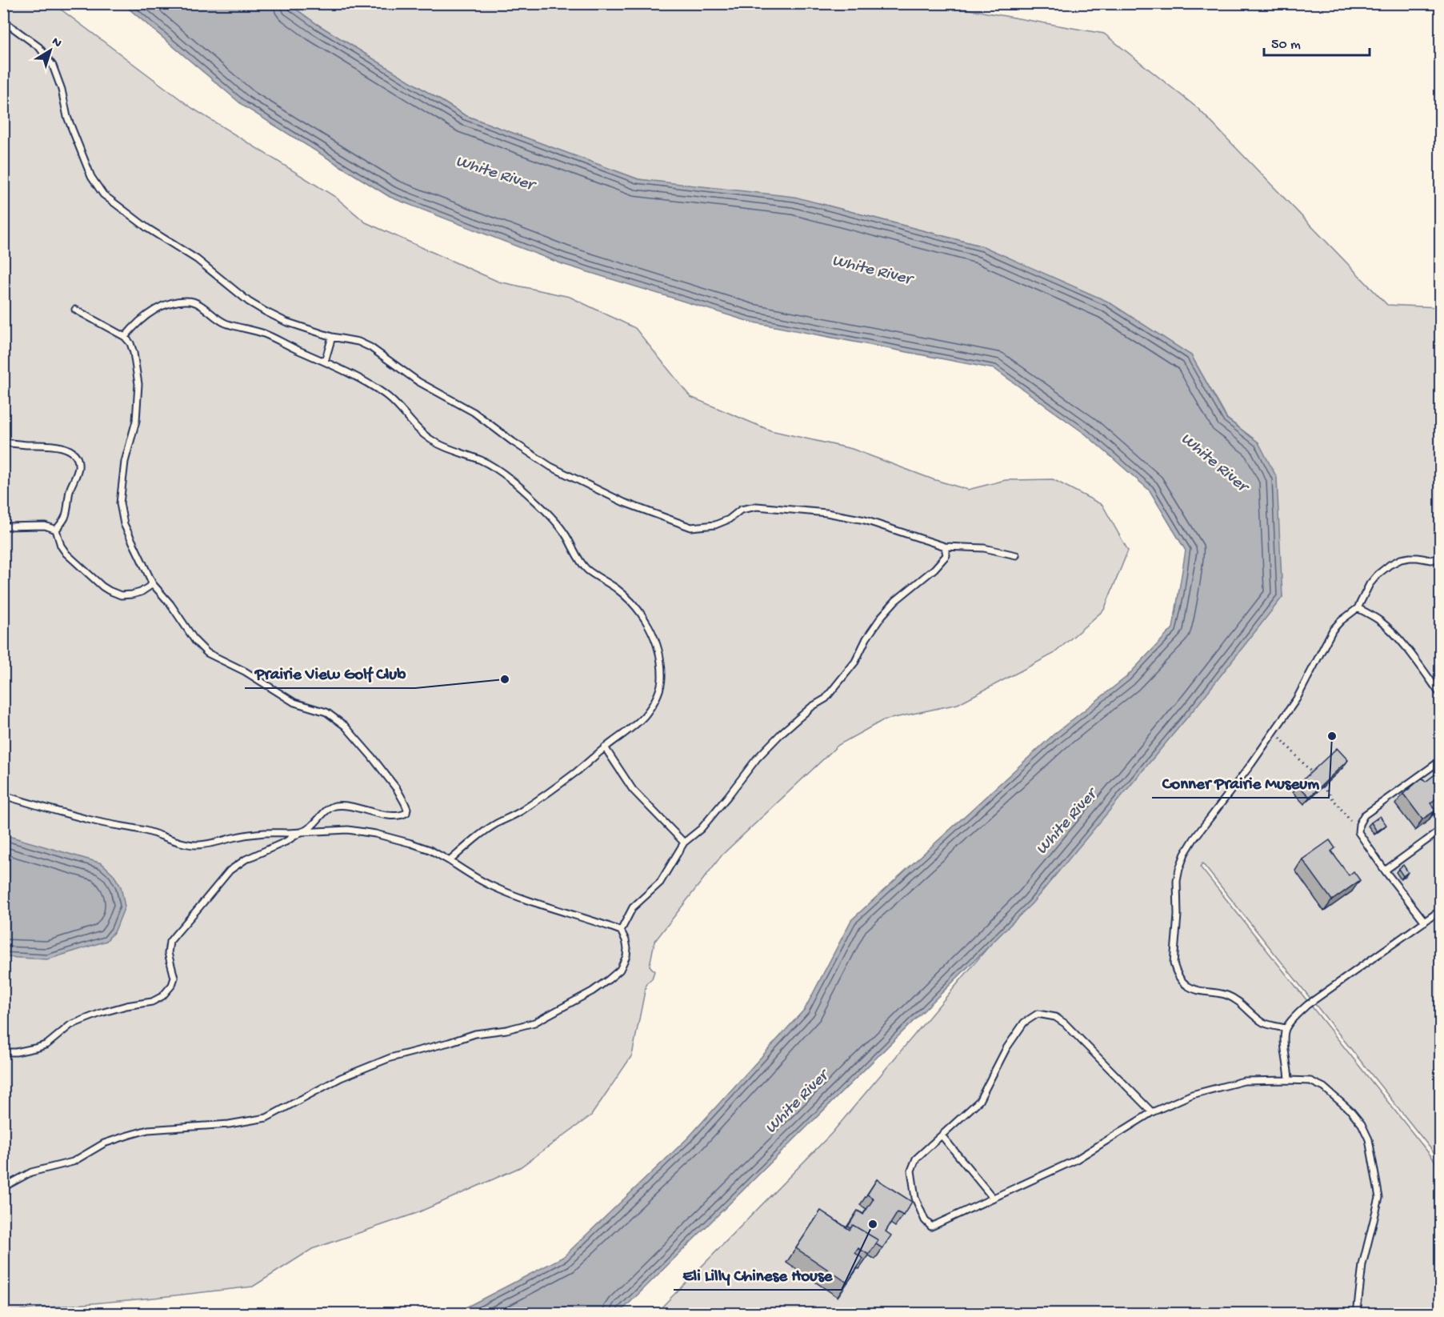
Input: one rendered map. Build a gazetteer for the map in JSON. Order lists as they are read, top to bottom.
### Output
{
  "water": ["White River"],
  "places": ["Prairie View Golf Club", "Conner Prairie Museum", "Eli Lilly Chinese House"],
  "scale_bar": "50 m",
  "north": "top right"
}
